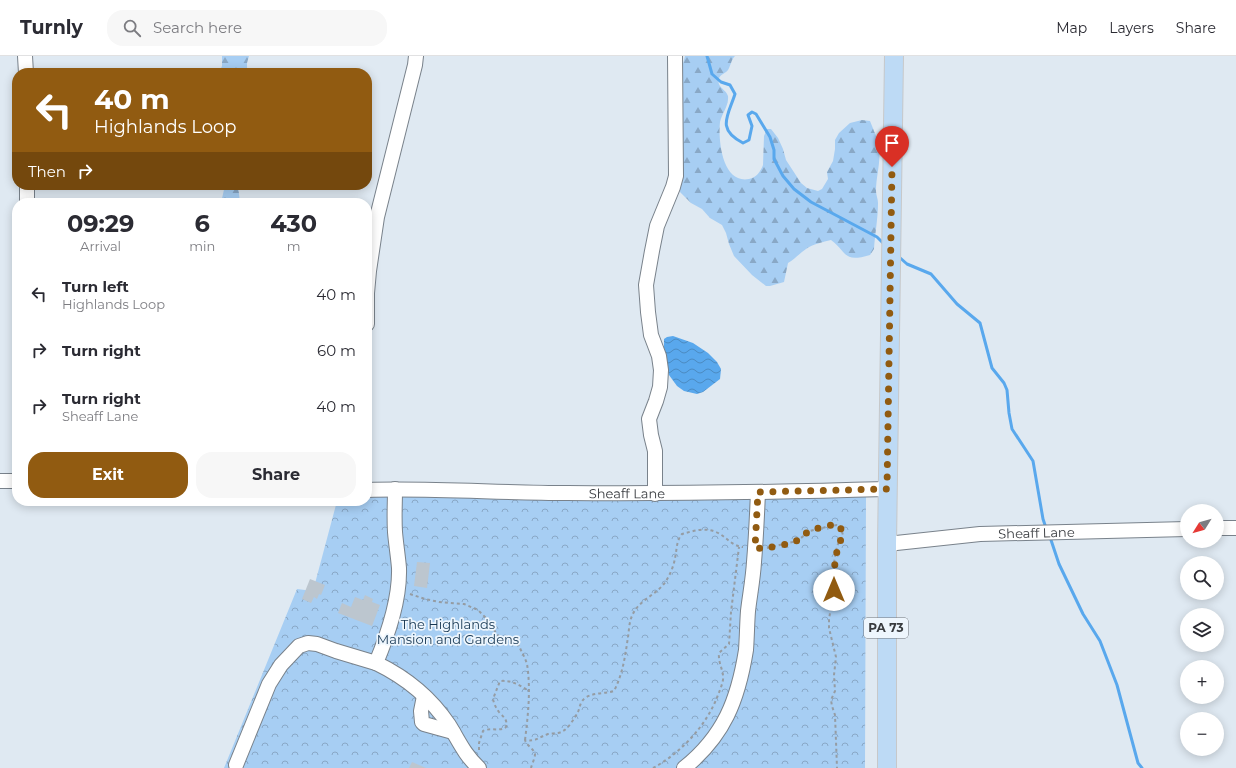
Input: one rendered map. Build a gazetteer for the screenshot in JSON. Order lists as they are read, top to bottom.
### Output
{
  "streets": {
    "main road": ["PA 73"],
    "street": ["Sheaff Lane"]
  },
  "crossings": [
    ["Sheaff Lane", "PA 73"]
  ],
  "parks": ["The Highlands Mansion and Gardens"],
  "north": "bottom left",
  "page": {
    "header": "Turnly",
    "search": "Search here",
    "nav": ["Map", "Layers", "Share"],
    "turn": ["40 m", "Highlands Loop"],
    "then": "Then",
    "eta": [
      "09:29",
      "Arrival",
      "6",
      "min",
      "430",
      "m"
    ],
    "list": [
      {
        "name": "Turn left",
        "note": "Highlands Loop",
        "value": "40 m"
      },
      {
        "name": "Turn right",
        "value": "60 m"
      },
      {
        "name": "Turn right",
        "note": "Sheaff Lane",
        "value": "40 m"
      }
    ],
    "buttons": ["Exit", "Share"],
    "map_buttons": ["+", "−"]
  }
}
